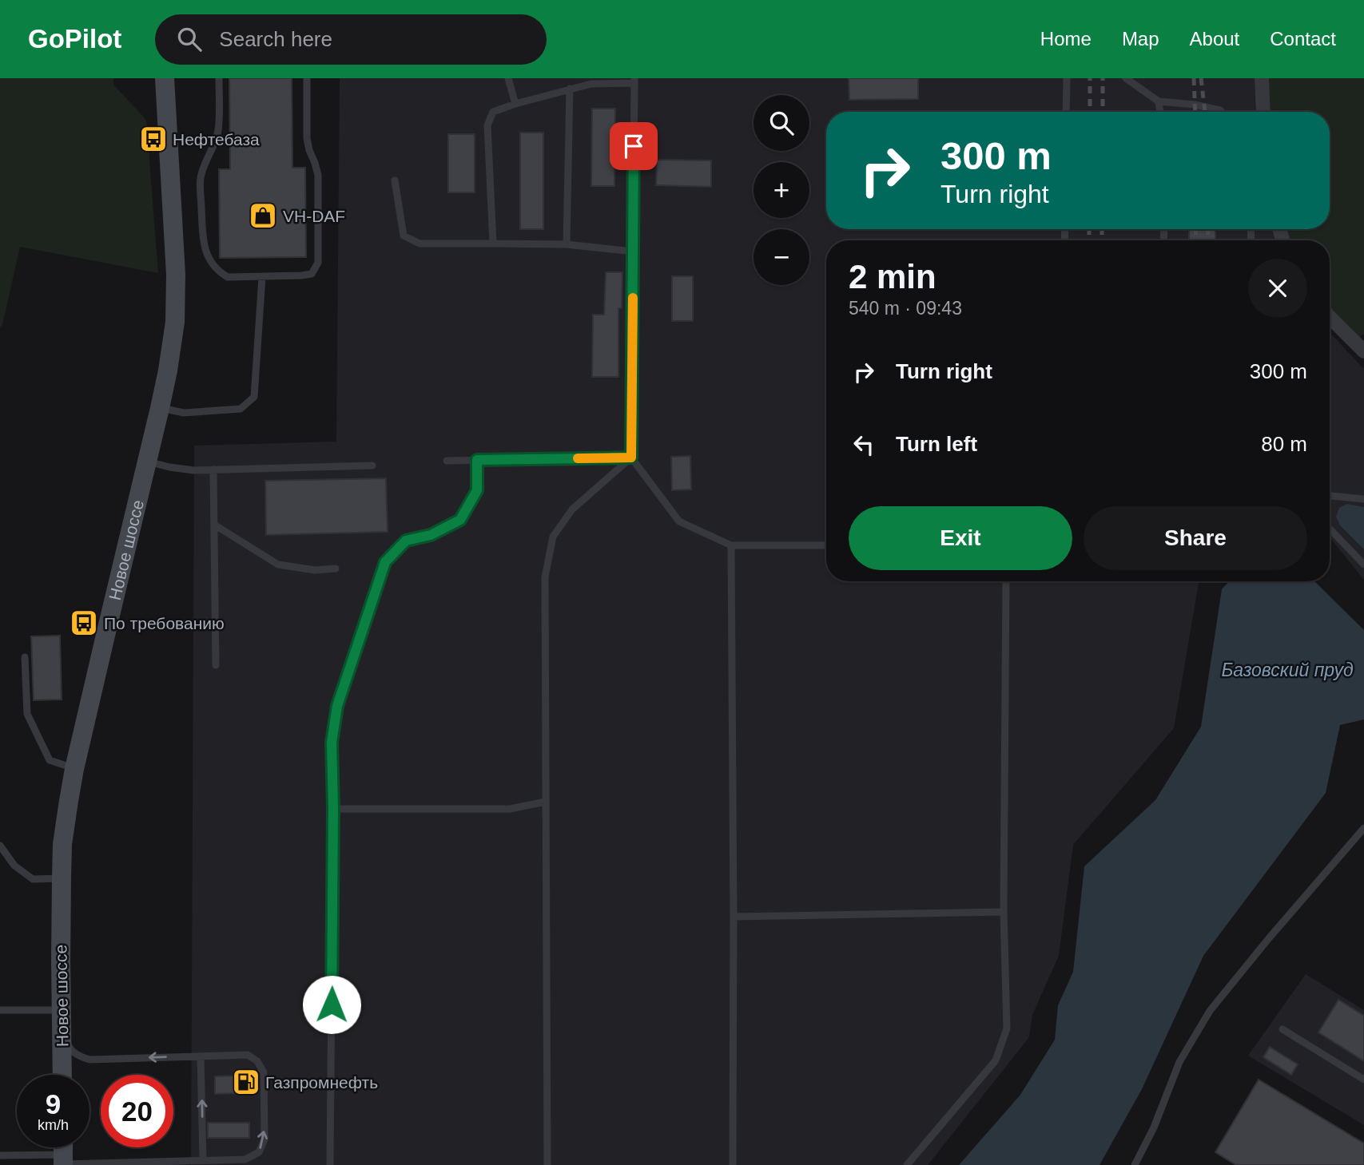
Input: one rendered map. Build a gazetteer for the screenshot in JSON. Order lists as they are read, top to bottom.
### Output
{
  "streets": {
    "main road": ["Новое шоссе"]
  },
  "water": ["Базовский пруд"],
  "places": {
    "bus stop": ["Нефтебаза", "По требованию"],
    "shop": ["VH-DAF"],
    "fuel station": ["Газпромнефть"]
  },
  "page": {
    "header": "GoPilot",
    "search": "Search here",
    "nav": [
      "Home",
      "Map",
      "About",
      "Contact"
    ],
    "map_buttons": ["+", "−"],
    "turn": ["300 m", "Turn right"],
    "heading": ["2 min", "540 m · 09:43"],
    "list": [
      {
        "name": "Turn right",
        "value": "300 m"
      },
      {
        "name": "Turn left",
        "value": "80 m"
      }
    ],
    "buttons": ["Exit", "Share"],
    "speed": "9 km/h",
    "limit": "20"
  }
}
